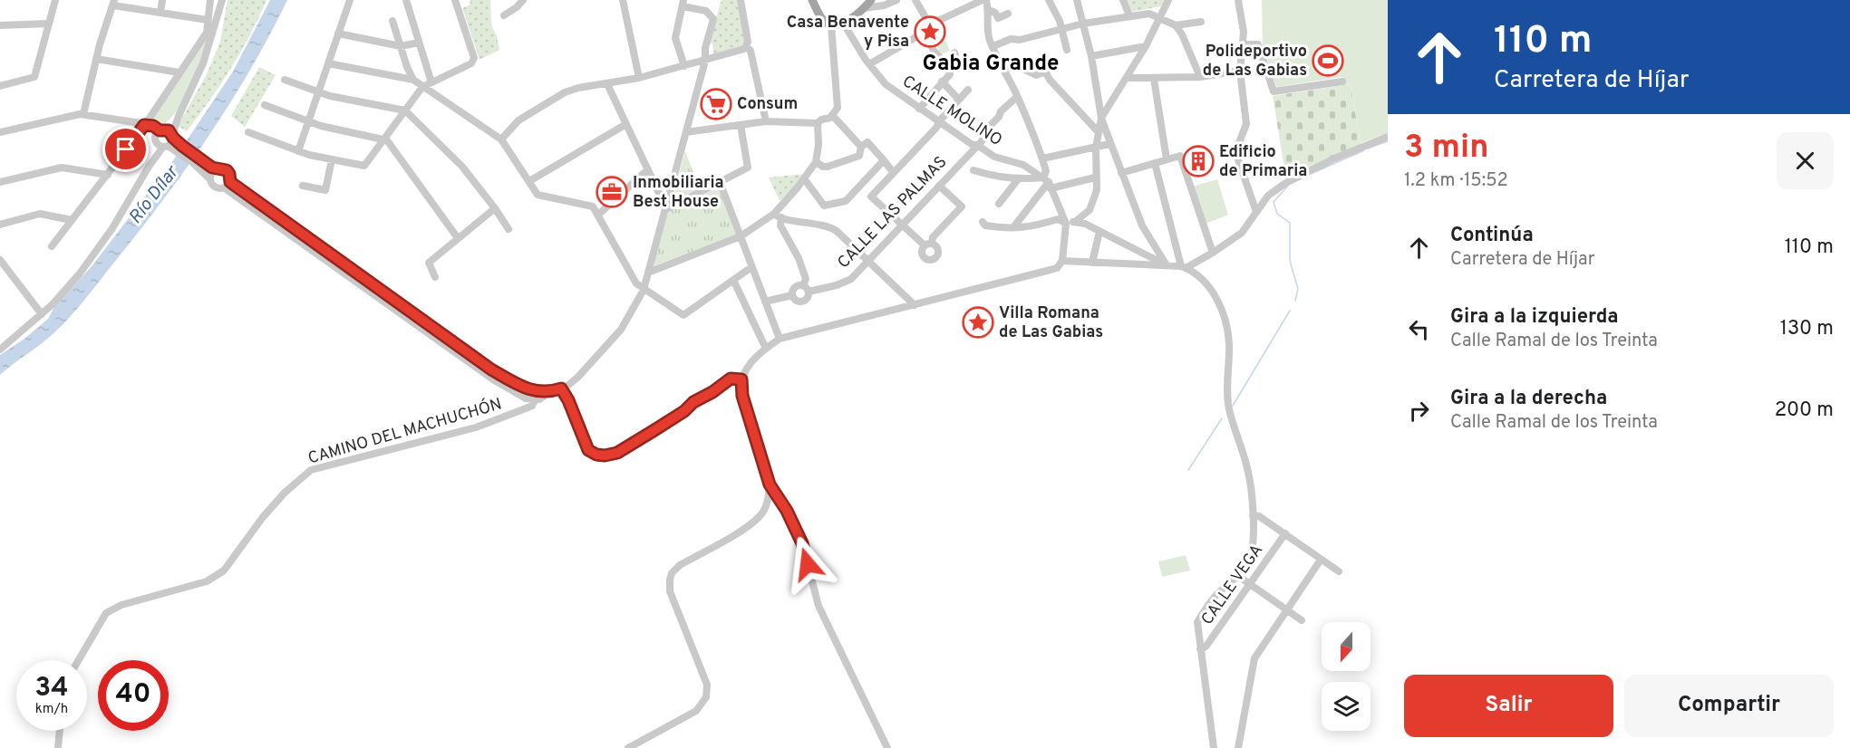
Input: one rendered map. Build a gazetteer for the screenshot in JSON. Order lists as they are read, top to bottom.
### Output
{
  "streets": {
    "street": [
      "CALLE MOLINO",
      "CALLE LAS PALMAS",
      "CAMINO DEL MACHUCHÓN",
      "CALLE VEGA"
    ]
  },
  "crossings": [
    ["CALLE MOLINO", "CALLE LAS PALMAS"]
  ],
  "districts": ["Gabia Grande"],
  "water": ["Río Dílar"],
  "places": {
    "place": ["Casa Benavente y Pisa", "Villa Romana de Las Gabias"],
    "sports": ["Polideportivo de Las Gabias"],
    "supermarket": ["Consum"],
    "building": ["Edificio de Primaria"],
    "office": ["Inmobiliaria Best House"]
  },
  "north": "bottom",
  "page": {
    "turn": ["110 m", "Carretera de Híjar"],
    "heading": ["3 min", "1.2 km · 15:52"],
    "list": [
      {
        "name": "Continúa",
        "note": "Carretera de Híjar",
        "value": "110 m"
      },
      {
        "name": "Gira a la izquierda",
        "note": "Calle Ramal de los Treinta",
        "value": "130 m"
      },
      {
        "name": "Gira a la derecha",
        "note": "Calle Ramal de los Treinta",
        "value": "200 m"
      }
    ],
    "speed": "34 km/h",
    "limit": "40",
    "buttons": ["Salir", "Compartir"]
  }
}
